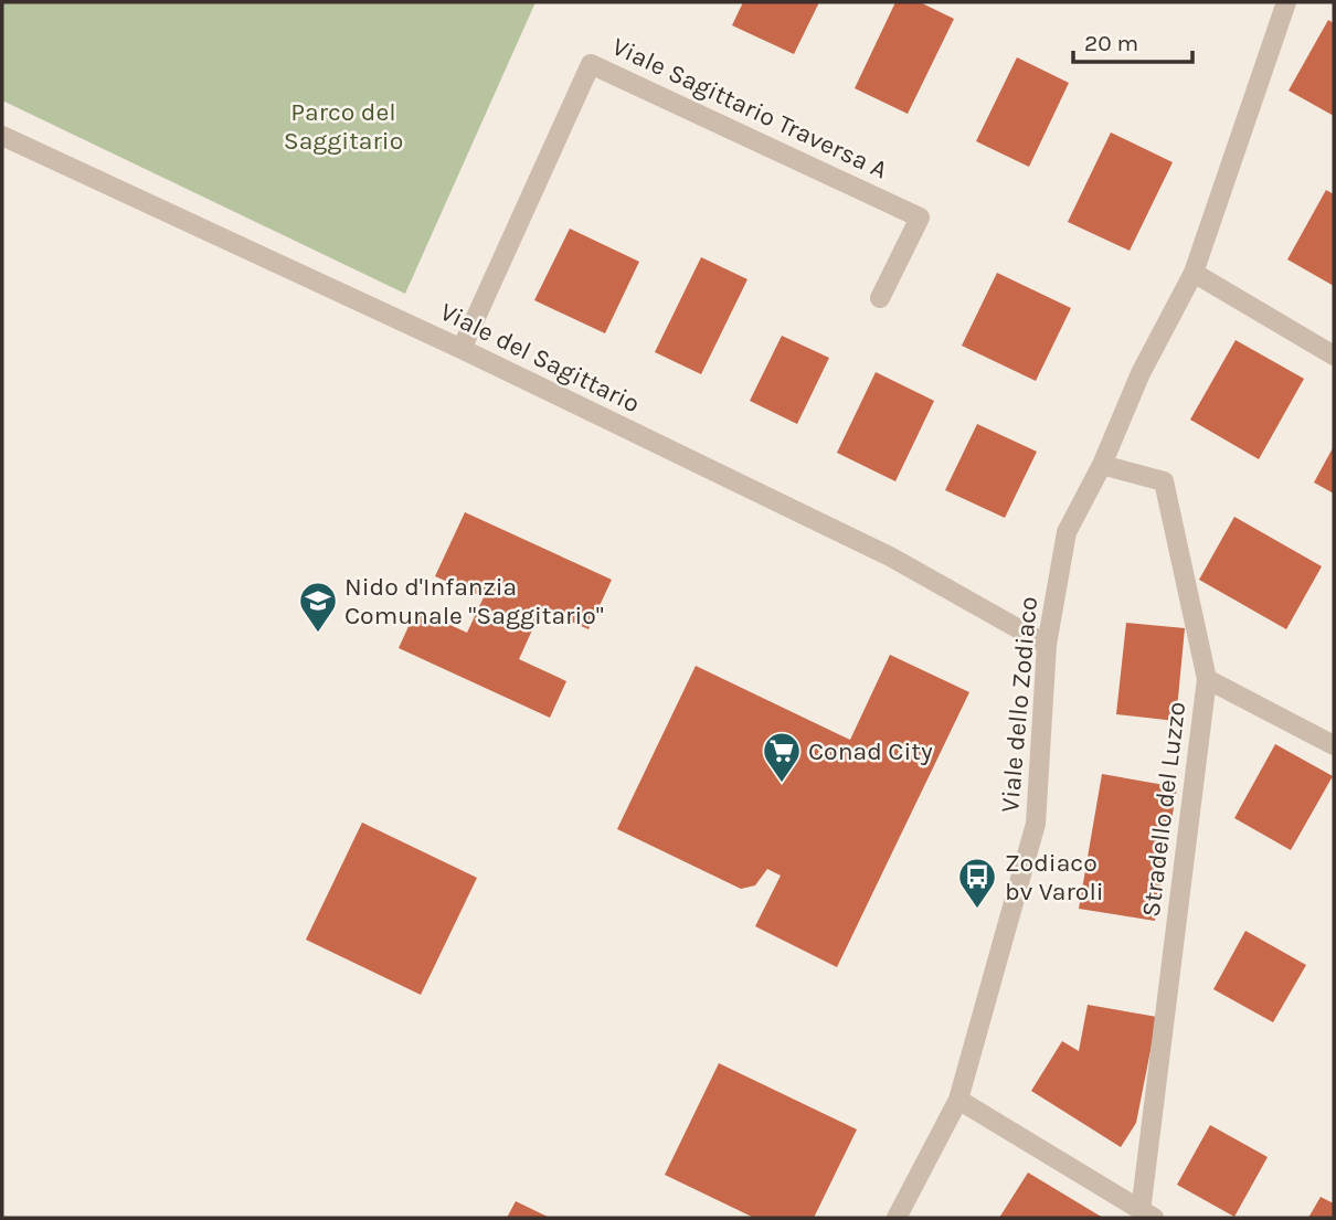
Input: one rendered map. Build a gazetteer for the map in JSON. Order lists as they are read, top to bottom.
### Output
{
  "streets": {
    "street": [
      "Viale Sagittario Traversa A",
      "Viale del Sagittario",
      "Viale dello Zodiaco",
      "Stradello del Luzzo"
    ]
  },
  "crossings": [
    ["Viale Sagittario Traversa A", "Viale del Sagittario"],
    ["Viale del Sagittario", "Viale dello Zodiaco"],
    ["Viale dello Zodiaco", "Stradello del Luzzo"]
  ],
  "parks": ["Parco del Saggitario"],
  "places": {
    "school or university": ["Nido d'Infanzia Comunale \"Saggitario\""],
    "supermarket": ["Conad City"],
    "bus stop": ["Zodiaco bv Varoli"]
  },
  "scale_bar": "20 m"
}
